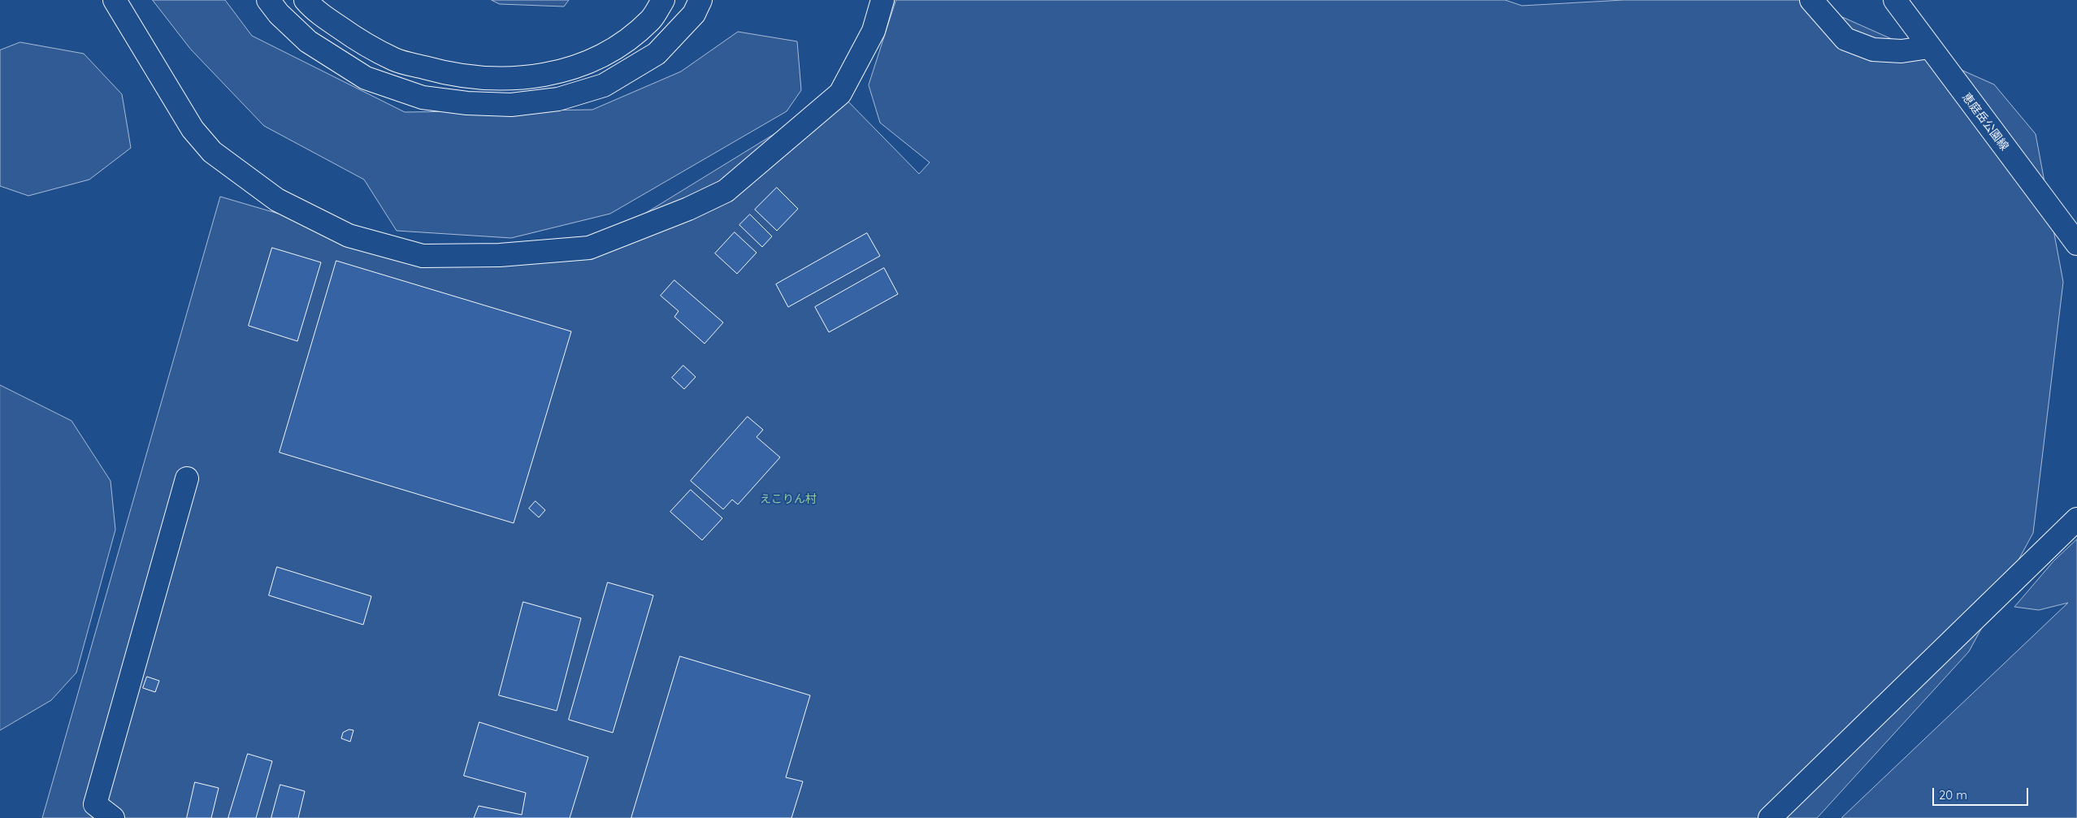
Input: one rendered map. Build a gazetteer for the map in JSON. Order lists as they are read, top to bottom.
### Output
{
  "streets": {
    "main road": ["恵庭岳公園線"]
  },
  "parks": ["えこりん村"],
  "scale_bar": "20 m"
}
